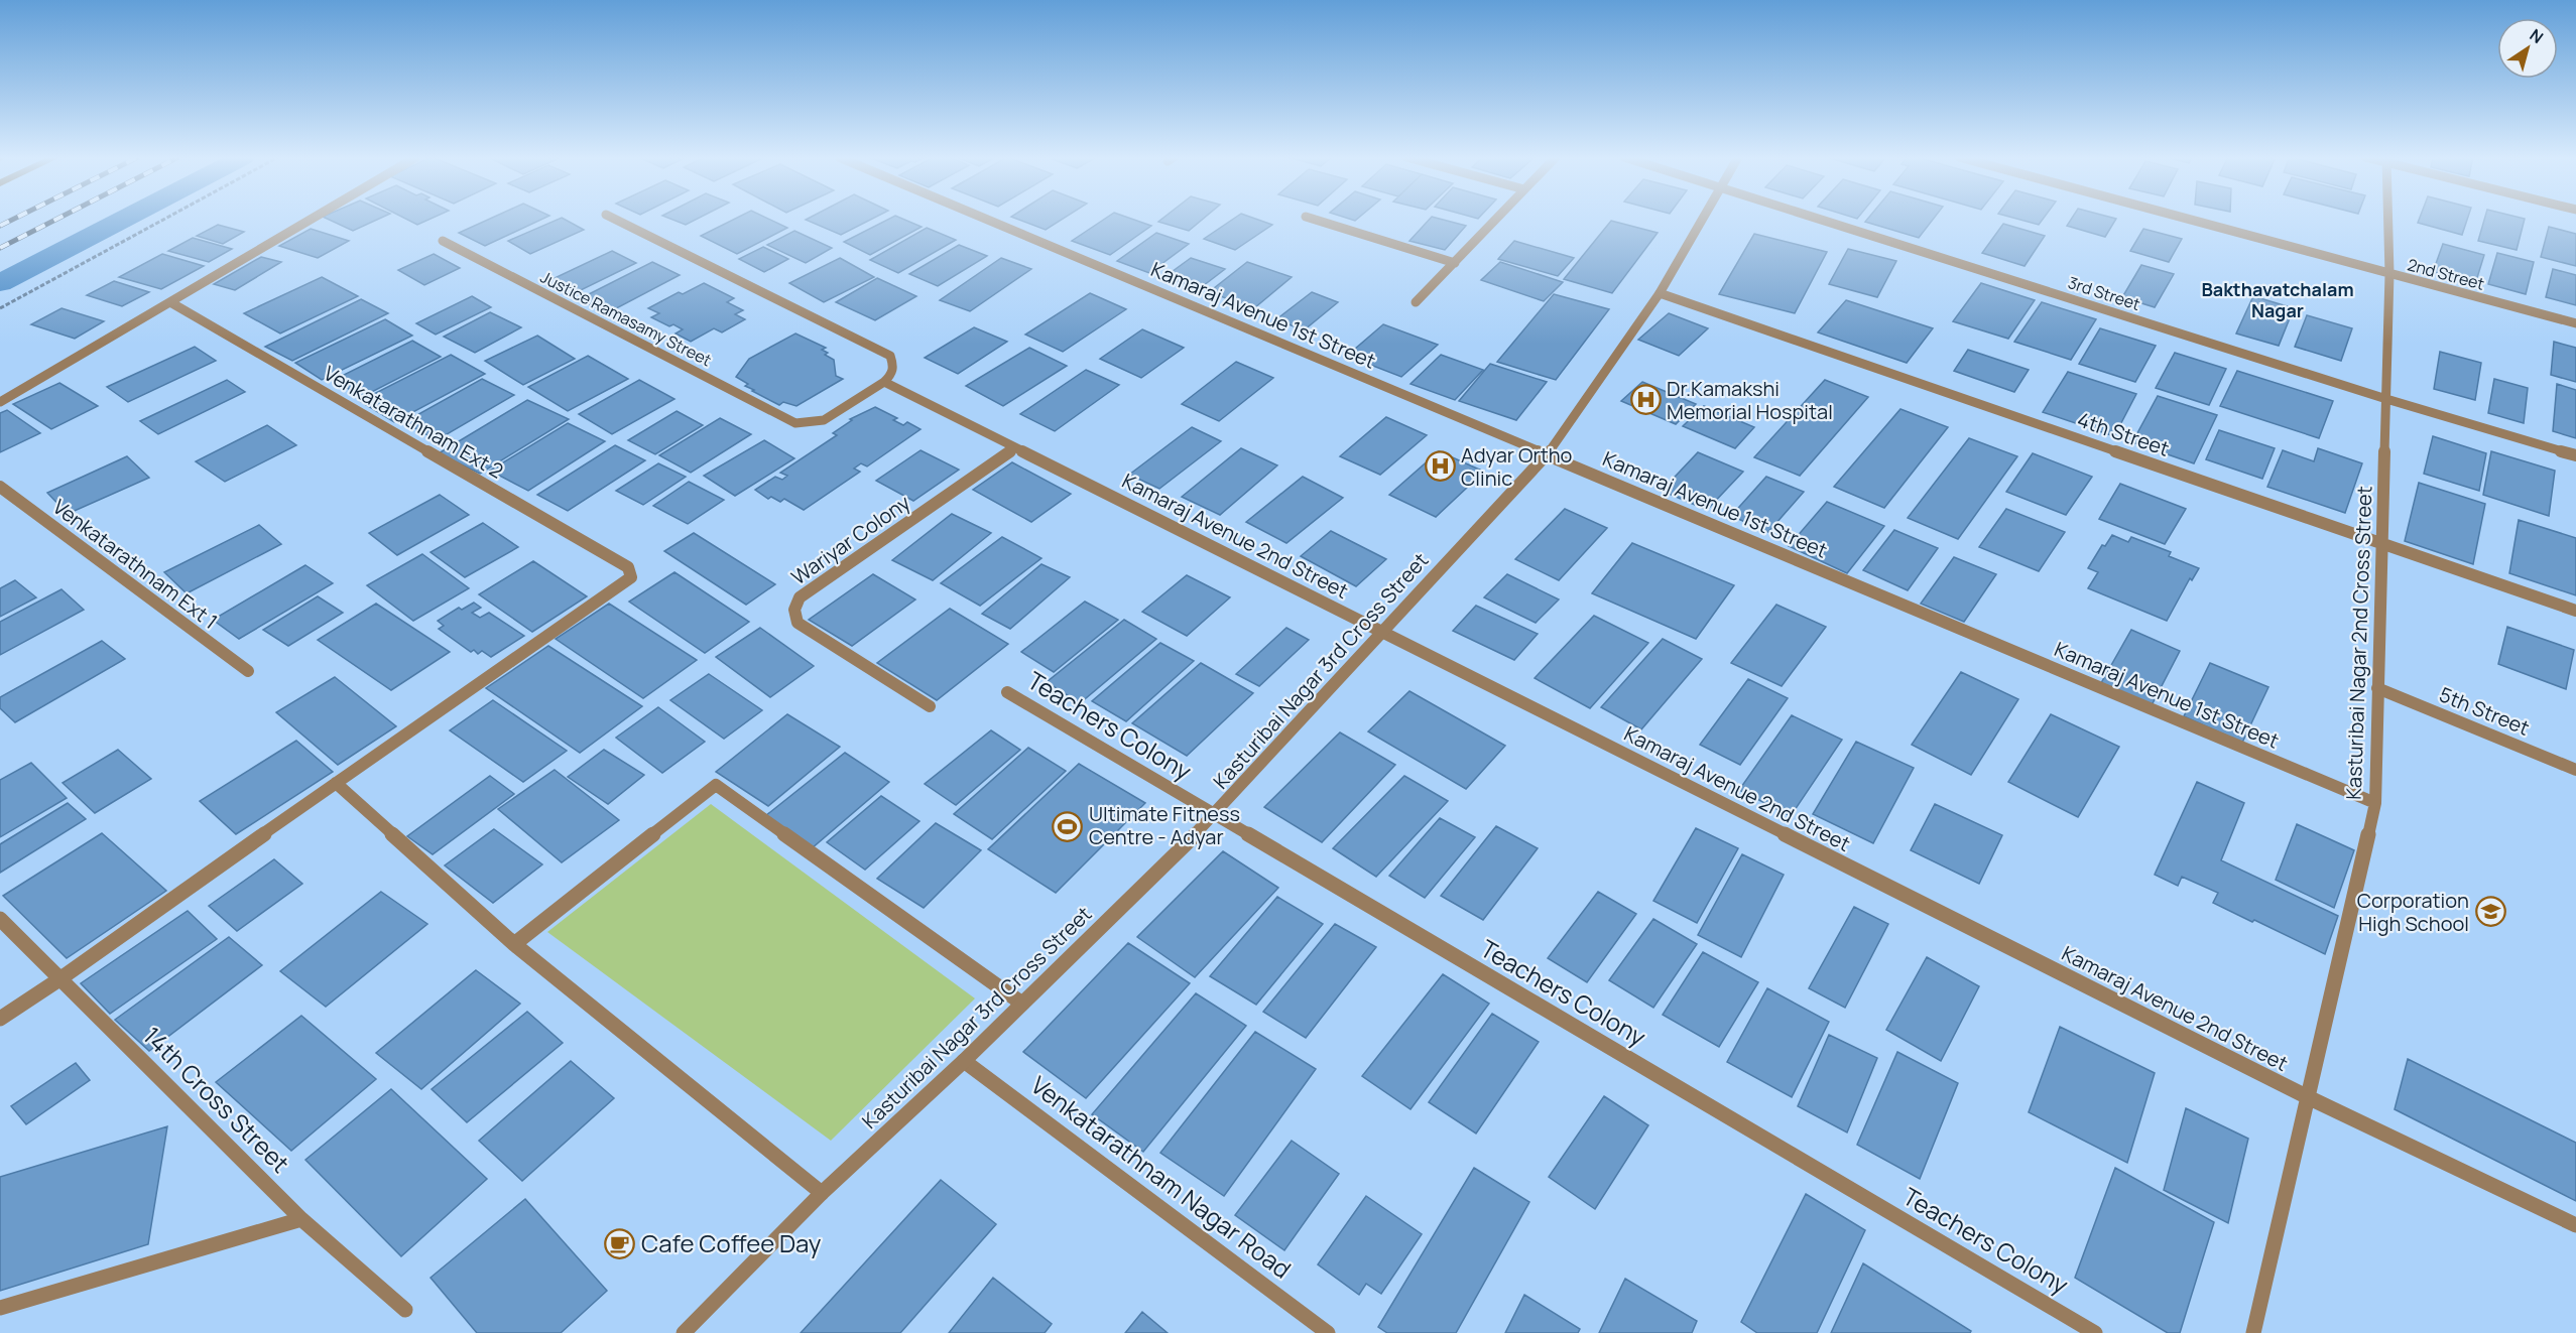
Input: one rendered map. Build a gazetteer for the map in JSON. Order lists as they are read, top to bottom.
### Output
{
  "streets": {
    "street": [
      "2nd Street",
      "3rd Street",
      "Kamaraj Avenue 1st Street",
      "Justice Ramasamy Street",
      "Venkatarathnam Ext 2",
      "4th Street",
      "Kamaraj Avenue 2nd Street",
      "Wariyar Colony",
      "Venkatarathnam Ext 1",
      "Kasturibai Nagar 2nd Cross Street",
      "Kasturibai Nagar 3rd Cross Street",
      "5th Street",
      "Teachers Colony",
      "14th Cross Street",
      "Venkatarathnam Nagar Road"
    ]
  },
  "crossings": [
    ["2nd Street", "Kasturibai Nagar 2nd Cross Street"],
    ["3rd Street", "Kasturibai Nagar 2nd Cross Street"],
    ["Kamaraj Avenue 1st Street", "Kasturibai Nagar 2nd Cross Street"],
    ["Kamaraj Avenue 1st Street", "Kasturibai Nagar 3rd Cross Street"],
    ["Justice Ramasamy Street", "Kamaraj Avenue 2nd Street"],
    ["4th Street", "Kasturibai Nagar 2nd Cross Street"],
    ["4th Street", "Kasturibai Nagar 3rd Cross Street"],
    ["Kamaraj Avenue 2nd Street", "Wariyar Colony"],
    ["Kamaraj Avenue 2nd Street", "Kasturibai Nagar 2nd Cross Street"],
    ["Kamaraj Avenue 2nd Street", "Kasturibai Nagar 3rd Cross Street"],
    ["Kasturibai Nagar 2nd Cross Street", "5th Street"],
    ["Kasturibai Nagar 3rd Cross Street", "Teachers Colony"],
    ["Kasturibai Nagar 3rd Cross Street", "Venkatarathnam Nagar Road"]
  ],
  "districts": ["Bakthavatchalam Nagar"],
  "places": {
    "hospital": ["Dr.Kamakshi Memorial Hospital", "Adyar Ortho Clinic"],
    "sports": ["Ultimate Fitness Centre - Adyar"],
    "school or university": ["Corporation High School"],
    "cafe": ["Cafe Coffee Day"]
  },
  "north": "top right"
}
